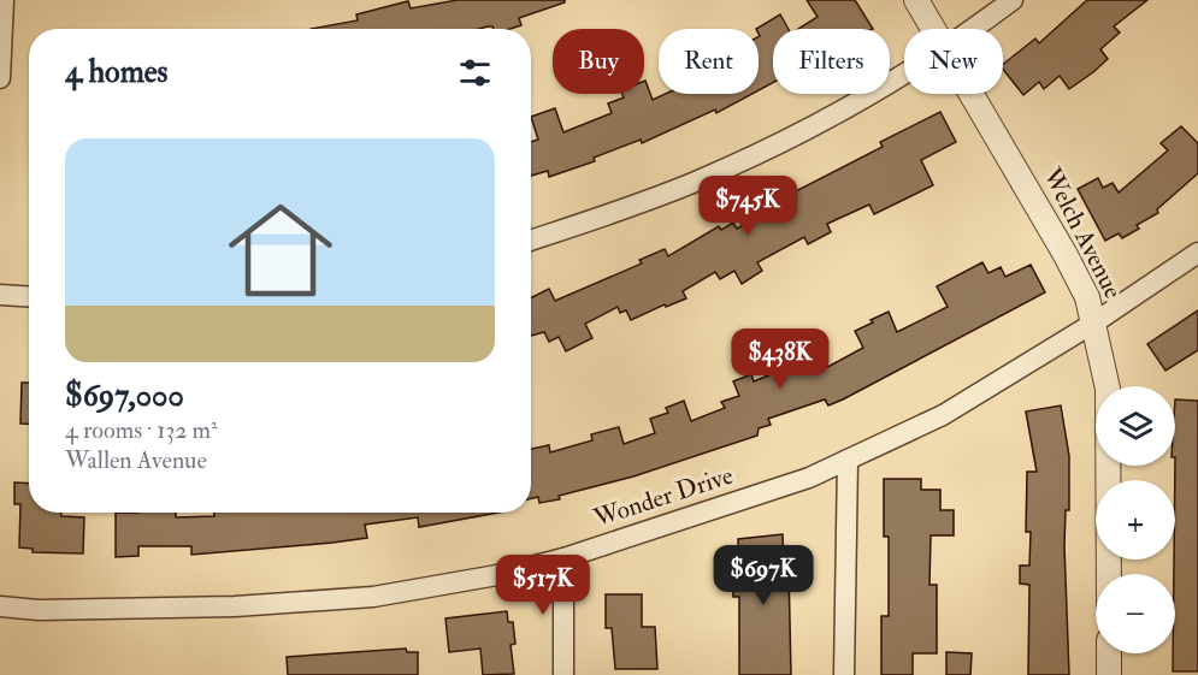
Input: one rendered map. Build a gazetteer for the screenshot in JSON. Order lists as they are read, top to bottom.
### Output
{
  "streets": {
    "street": ["Welch Avenue", "Wonder Drive"]
  },
  "crossings": [
    ["Welch Avenue", "Wonder Drive"]
  ],
  "page": {
    "chip": [
      "Buy",
      "Rent",
      "Filters",
      "New"
    ],
    "heading": "4 homes",
    "list": [
      {
        "name": "$697,000",
        "note": "4 rooms · 132 m² · Wallen Avenue"
      }
    ],
    "price": [
      "$745K",
      "$438K",
      "$697K",
      "$517K"
    ],
    "map_buttons": ["+", "−"]
  }
}
